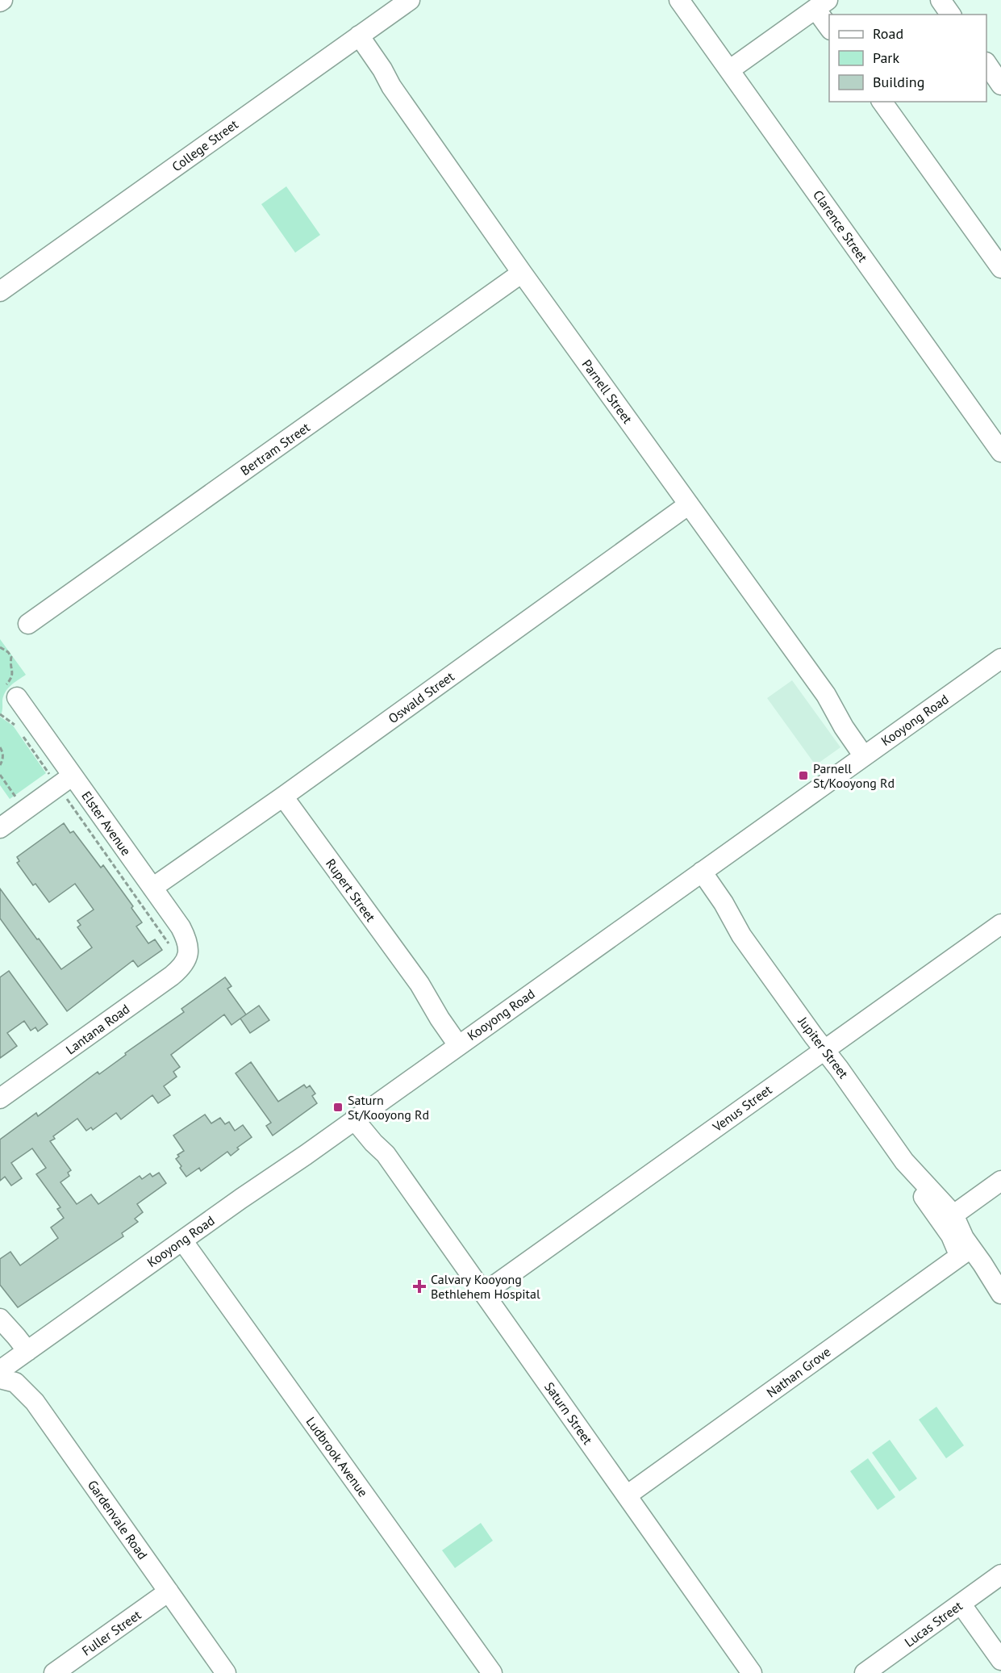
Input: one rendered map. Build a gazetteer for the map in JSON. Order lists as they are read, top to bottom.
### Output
{
  "streets": {
    "street": [
      "College Street",
      "Clarence Street",
      "Parnell Street",
      "Bertram Street",
      "Oswald Street",
      "Kooyong Road",
      "Elster Avenue",
      "Rupert Street",
      "Lantana Road",
      "Jupiter Street",
      "Venus Street",
      "Nathan Grove",
      "Saturn Street",
      "Ludbrook Avenue",
      "Gardenvale Road",
      "Lucas Street",
      "Fuller Street"
    ]
  },
  "crossings": [
    ["College Street", "Parnell Street"],
    ["Parnell Street", "Bertram Street"],
    ["Parnell Street", "Oswald Street"],
    ["Parnell Street", "Kooyong Road"],
    ["Oswald Street", "Elster Avenue"],
    ["Oswald Street", "Rupert Street"],
    ["Kooyong Road", "Rupert Street"],
    ["Kooyong Road", "Jupiter Street"],
    ["Kooyong Road", "Saturn Street"],
    ["Kooyong Road", "Ludbrook Avenue"],
    ["Elster Avenue", "Lantana Road"],
    ["Jupiter Street", "Venus Street"],
    ["Jupiter Street", "Nathan Grove"],
    ["Venus Street", "Saturn Street"],
    ["Nathan Grove", "Saturn Street"],
    ["Gardenvale Road", "Fuller Street"]
  ],
  "places": {
    "transit": ["Parnell St/Kooyong Rd", "Saturn St/Kooyong Rd"],
    "health": ["Calvary Kooyong Bethlehem Hospital"]
  },
  "legend": ["Road", "Park", "Building"]
}
